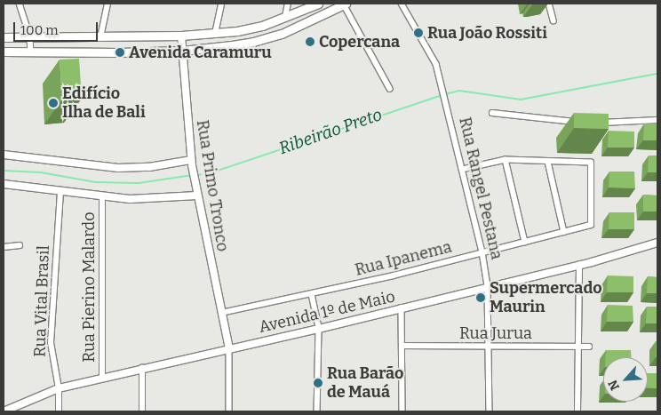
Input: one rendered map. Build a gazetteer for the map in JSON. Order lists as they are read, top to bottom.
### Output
{
  "streets": {
    "street": [
      "Rua Primo Tronco",
      "Rua Rangel Pestana",
      "Rua Ipanema",
      "Rua Pierino Malardo",
      "Rua Vital Brasil",
      "Avenida 1º de Maio",
      "Rua Jurua"
    ]
  },
  "crossings": [
    ["Rua Primo Tronco", "Rua Ipanema"],
    ["Rua Primo Tronco", "Avenida 1º de Maio"],
    ["Rua Rangel Pestana", "Rua Ipanema"],
    ["Rua Rangel Pestana", "Avenida 1º de Maio"],
    ["Rua Rangel Pestana", "Rua Jurua"],
    ["Rua Pierino Malardo", "Avenida 1º de Maio"],
    ["Rua Vital Brasil", "Avenida 1º de Maio"]
  ],
  "water": ["Ribeirão Preto"],
  "places": [
    "Rua João Rossiti",
    "Copercana",
    "Avenida Caramuru",
    "Edifício Ilha de Bali",
    "Supermercado Maurin",
    "Rua Barão de Mauá"
  ],
  "scale_bar": "100 m",
  "north": "bottom left"
}
